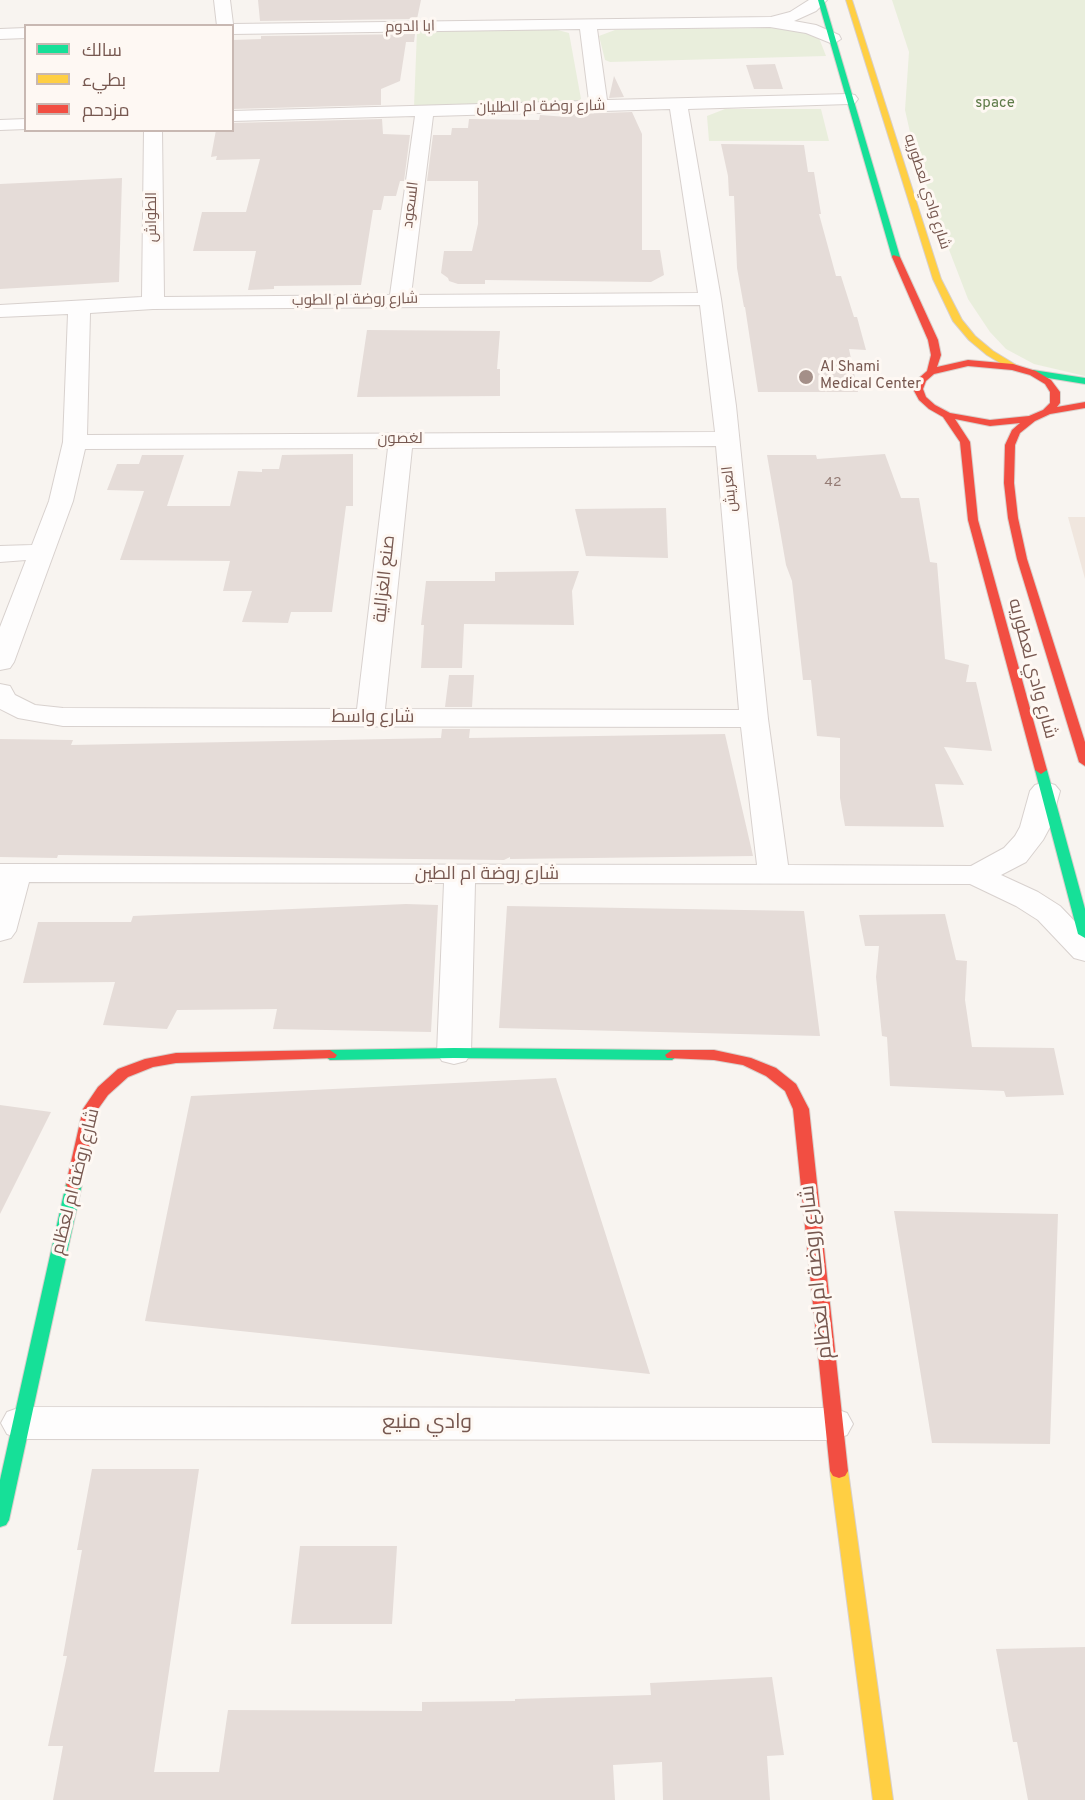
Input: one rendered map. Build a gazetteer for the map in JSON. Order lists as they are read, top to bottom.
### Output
{
  "streets": {
    "street": [
      "ابا الدوم",
      "شارع روضة ام الطليان",
      "شارع وادي لعطوريه",
      "السعود",
      "الطواش",
      "شارع روضة ام الطوب",
      "لغصون",
      "العريش",
      "صنع الغزالية",
      "شارع واسط",
      "شارع روضة ام الطين",
      "شارع روضة ام لعظام",
      "وادي منيع"
    ]
  },
  "crossings": [
    ["شارع روضة ام الطليان", "السعود"],
    ["شارع روضة ام الطليان", "العريش"],
    ["شارع وادي لعطوريه", "شارع روضة ام الطين"],
    ["السعود", "شارع روضة ام الطوب"],
    ["الطواش", "شارع روضة ام الطوب"],
    ["شارع روضة ام الطوب", "العريش"],
    ["لغصون", "العريش"],
    ["لغصون", "صنع الغزالية"],
    ["العريش", "شارع واسط"],
    ["العريش", "شارع روضة ام الطين"],
    ["صنع الغزالية", "شارع واسط"],
    ["شارع روضة ام لعظام", "وادي منيع"]
  ],
  "parks": ["space"],
  "places": ["Al Shami Medical Center"],
  "house_numbers": ["42"],
  "legend": ["سالك", "بطيء", "مزدحم"]
}
